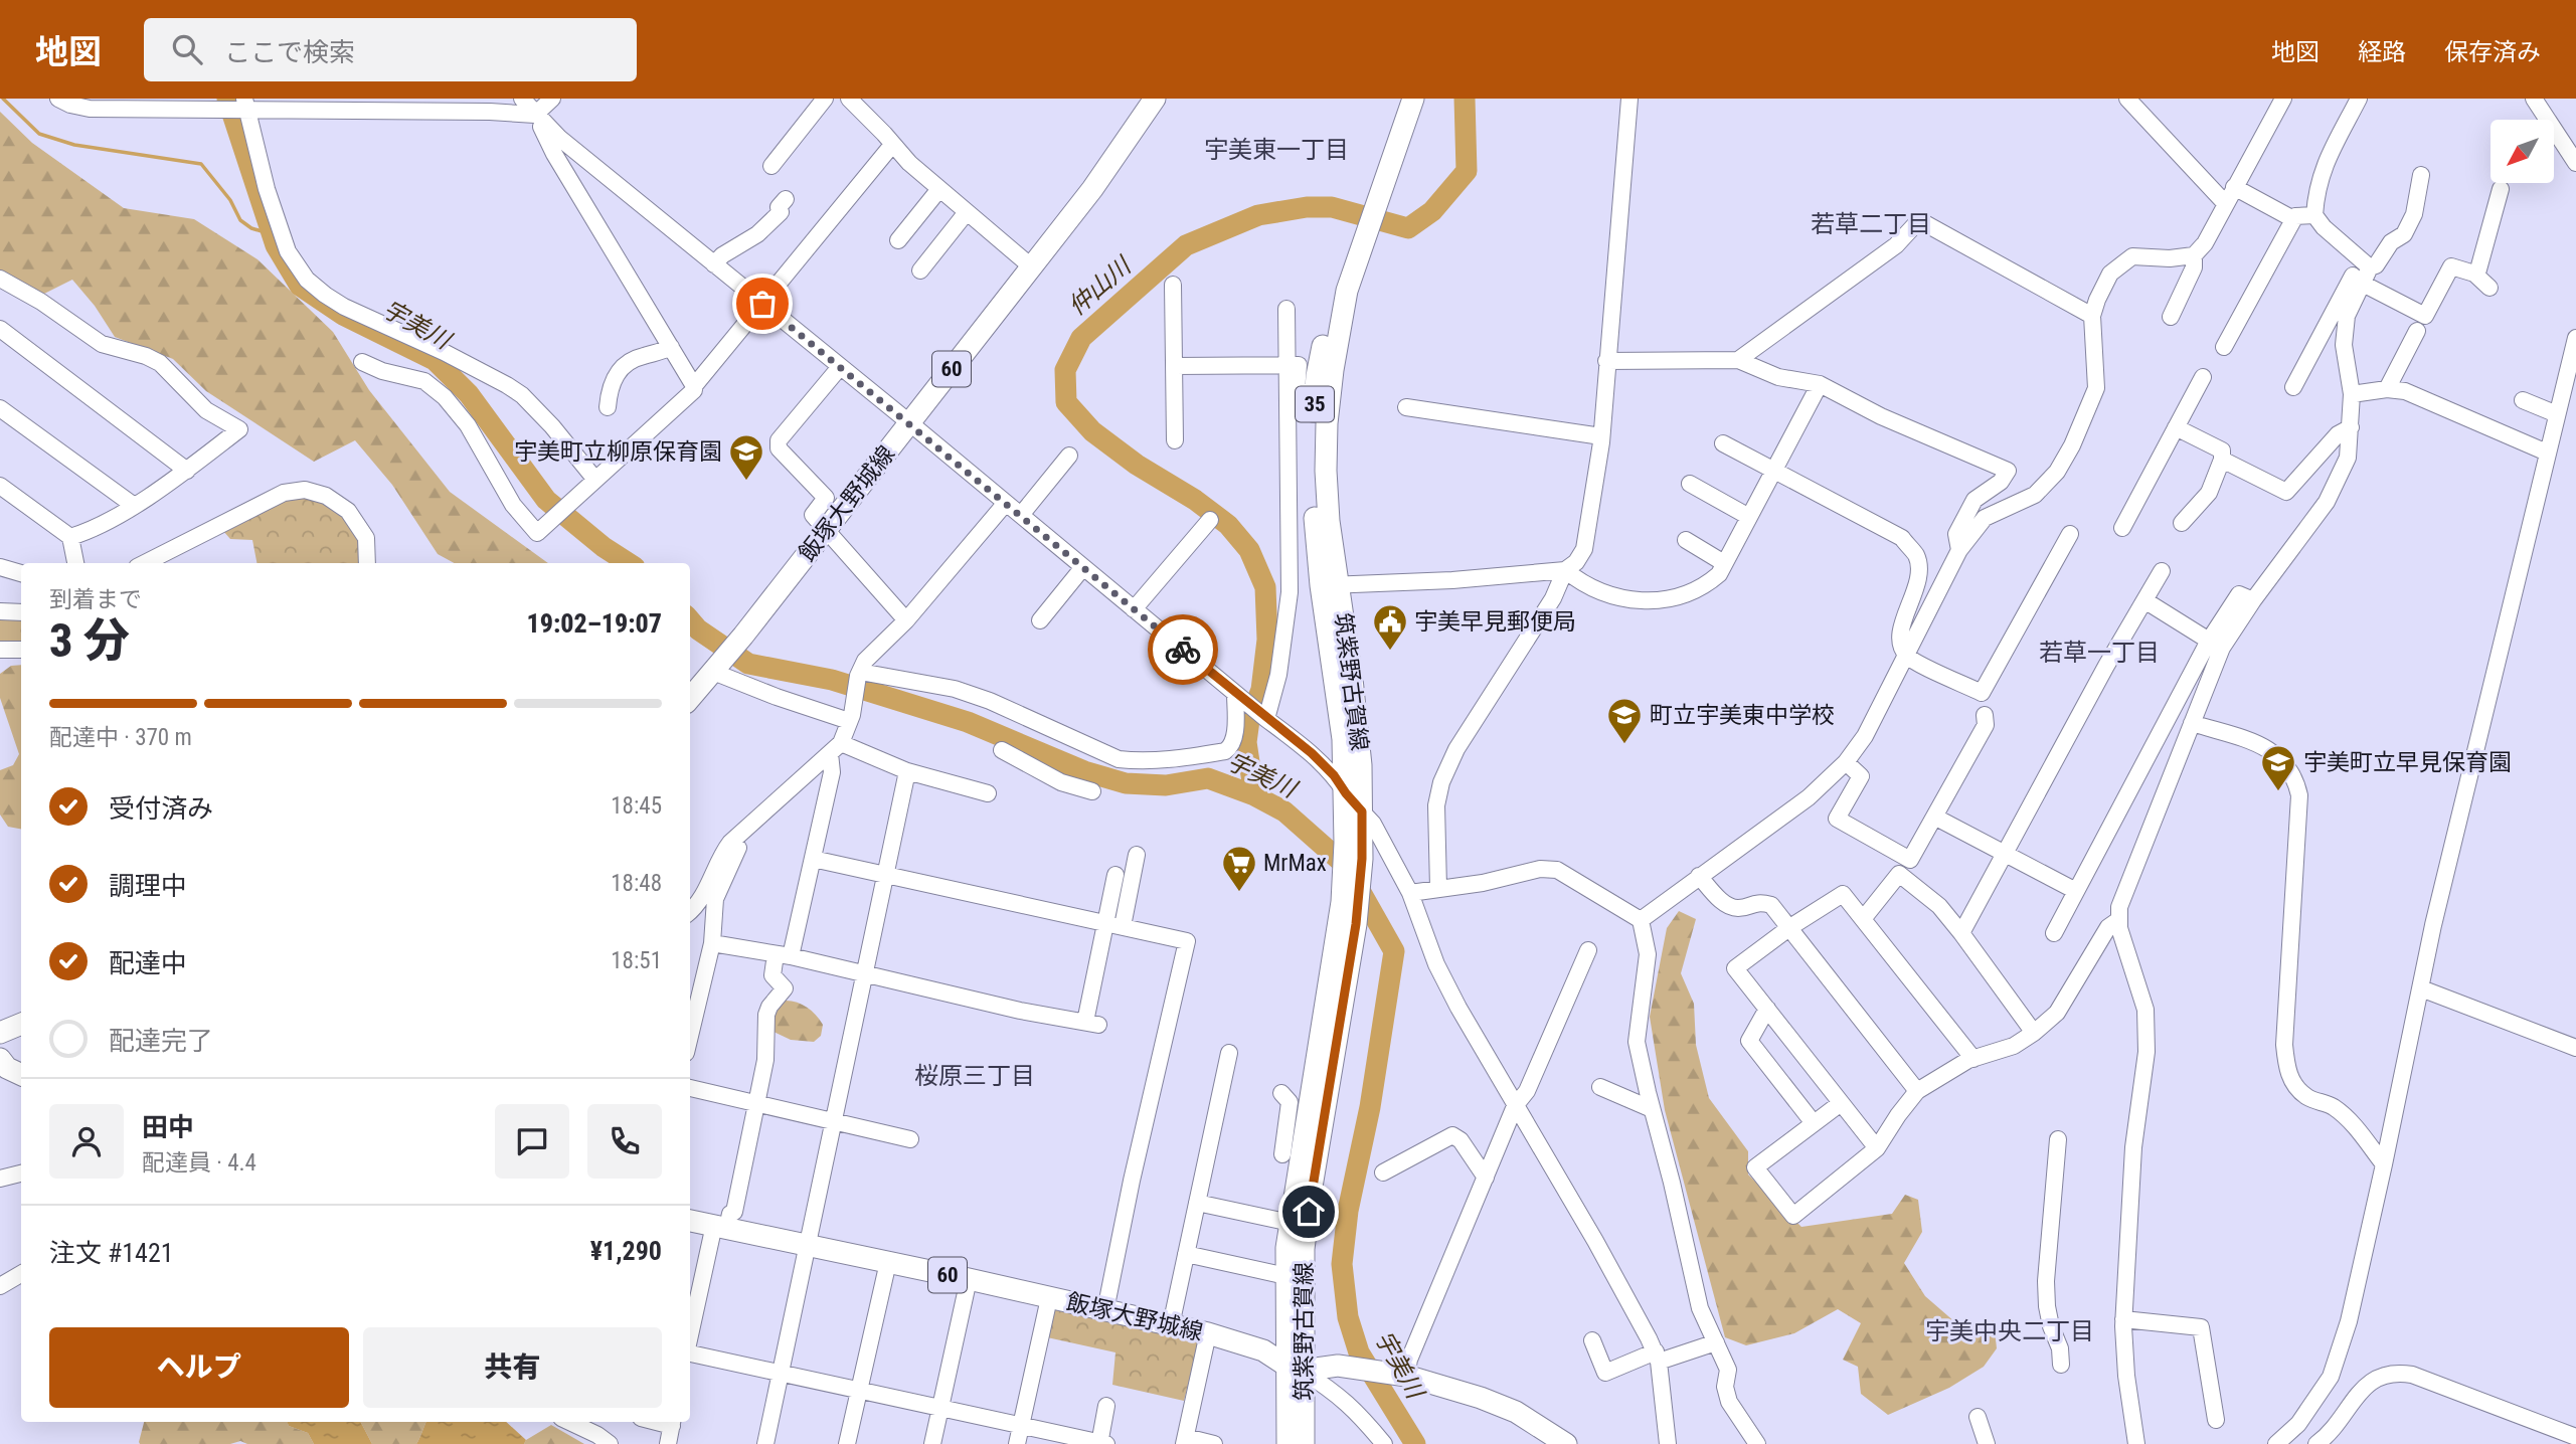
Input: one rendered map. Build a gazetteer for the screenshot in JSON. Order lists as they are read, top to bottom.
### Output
{
  "streets": {
    "main road": [
      "60",
      "35",
      "飯塚大野城線",
      "筑紫野古賀線"
    ]
  },
  "crossings": [
    ["飯塚大野城線", "筑紫野古賀線"]
  ],
  "districts": [
    "宇美東一丁目",
    "若草二丁目",
    "若草一丁目",
    "桜原三丁目",
    "宇美中央二丁目"
  ],
  "water": ["仲山川", "宇美川"],
  "places": {
    "school or university": ["宇美町立柳原保育園", "町立宇美東中学校", "宇美町立早見保育園"],
    "public building": ["宇美早見郵便局"],
    "supermarket": ["MrMax"]
  },
  "north": "bottom left",
  "page": {
    "header": "地図",
    "search": "ここで検索",
    "nav": ["地図", "経路", "保存済み"],
    "heading": ["3 分", "到着まで", "19:02–19:07"],
    "panel": [
      "田中",
      "配達員 · 4.4",
      "注文 #1421",
      "¥1,290"
    ],
    "bar": "配達中 · 370 m",
    "list": [
      ["受付済み", "18:45"],
      ["調理中", "18:48"],
      ["配達中", "18:51"],
      "配達完了"
    ],
    "buttons": ["ヘルプ", "共有"]
  }
}
